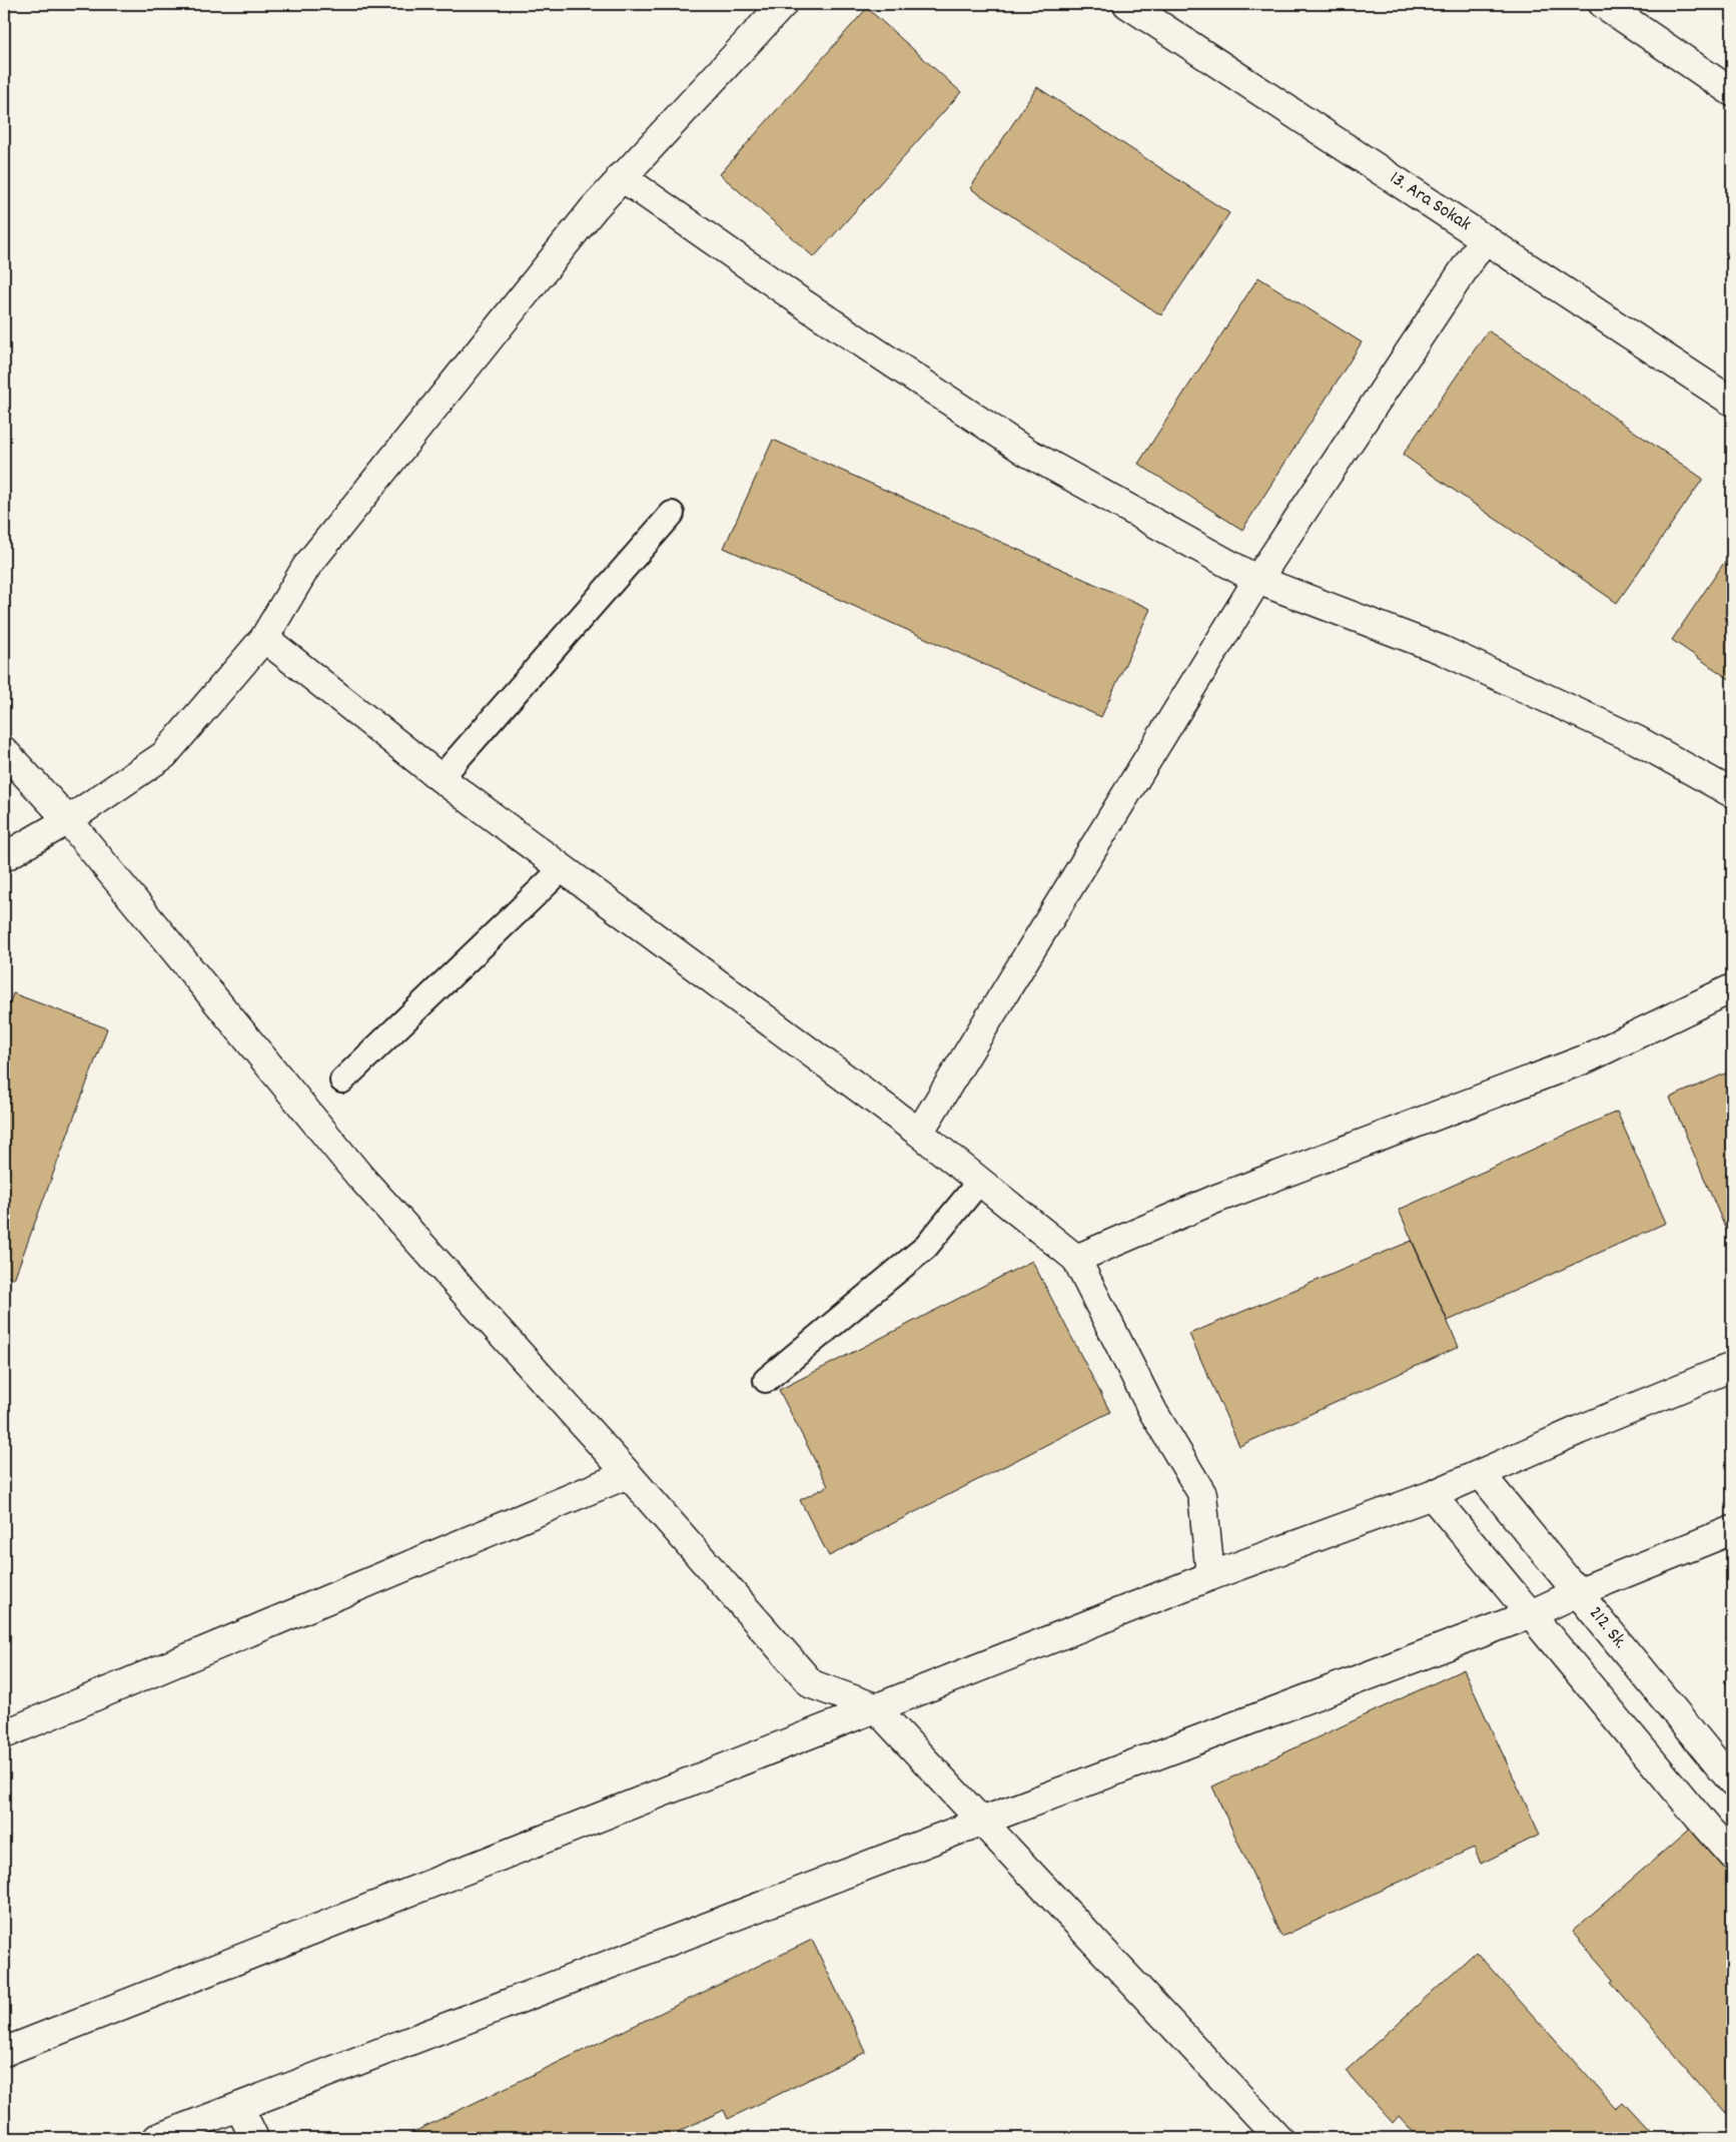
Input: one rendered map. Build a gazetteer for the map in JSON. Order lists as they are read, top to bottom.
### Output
{
  "streets": {
    "street": ["13. Ara Sokak", "212. Sk."]
  }
}
